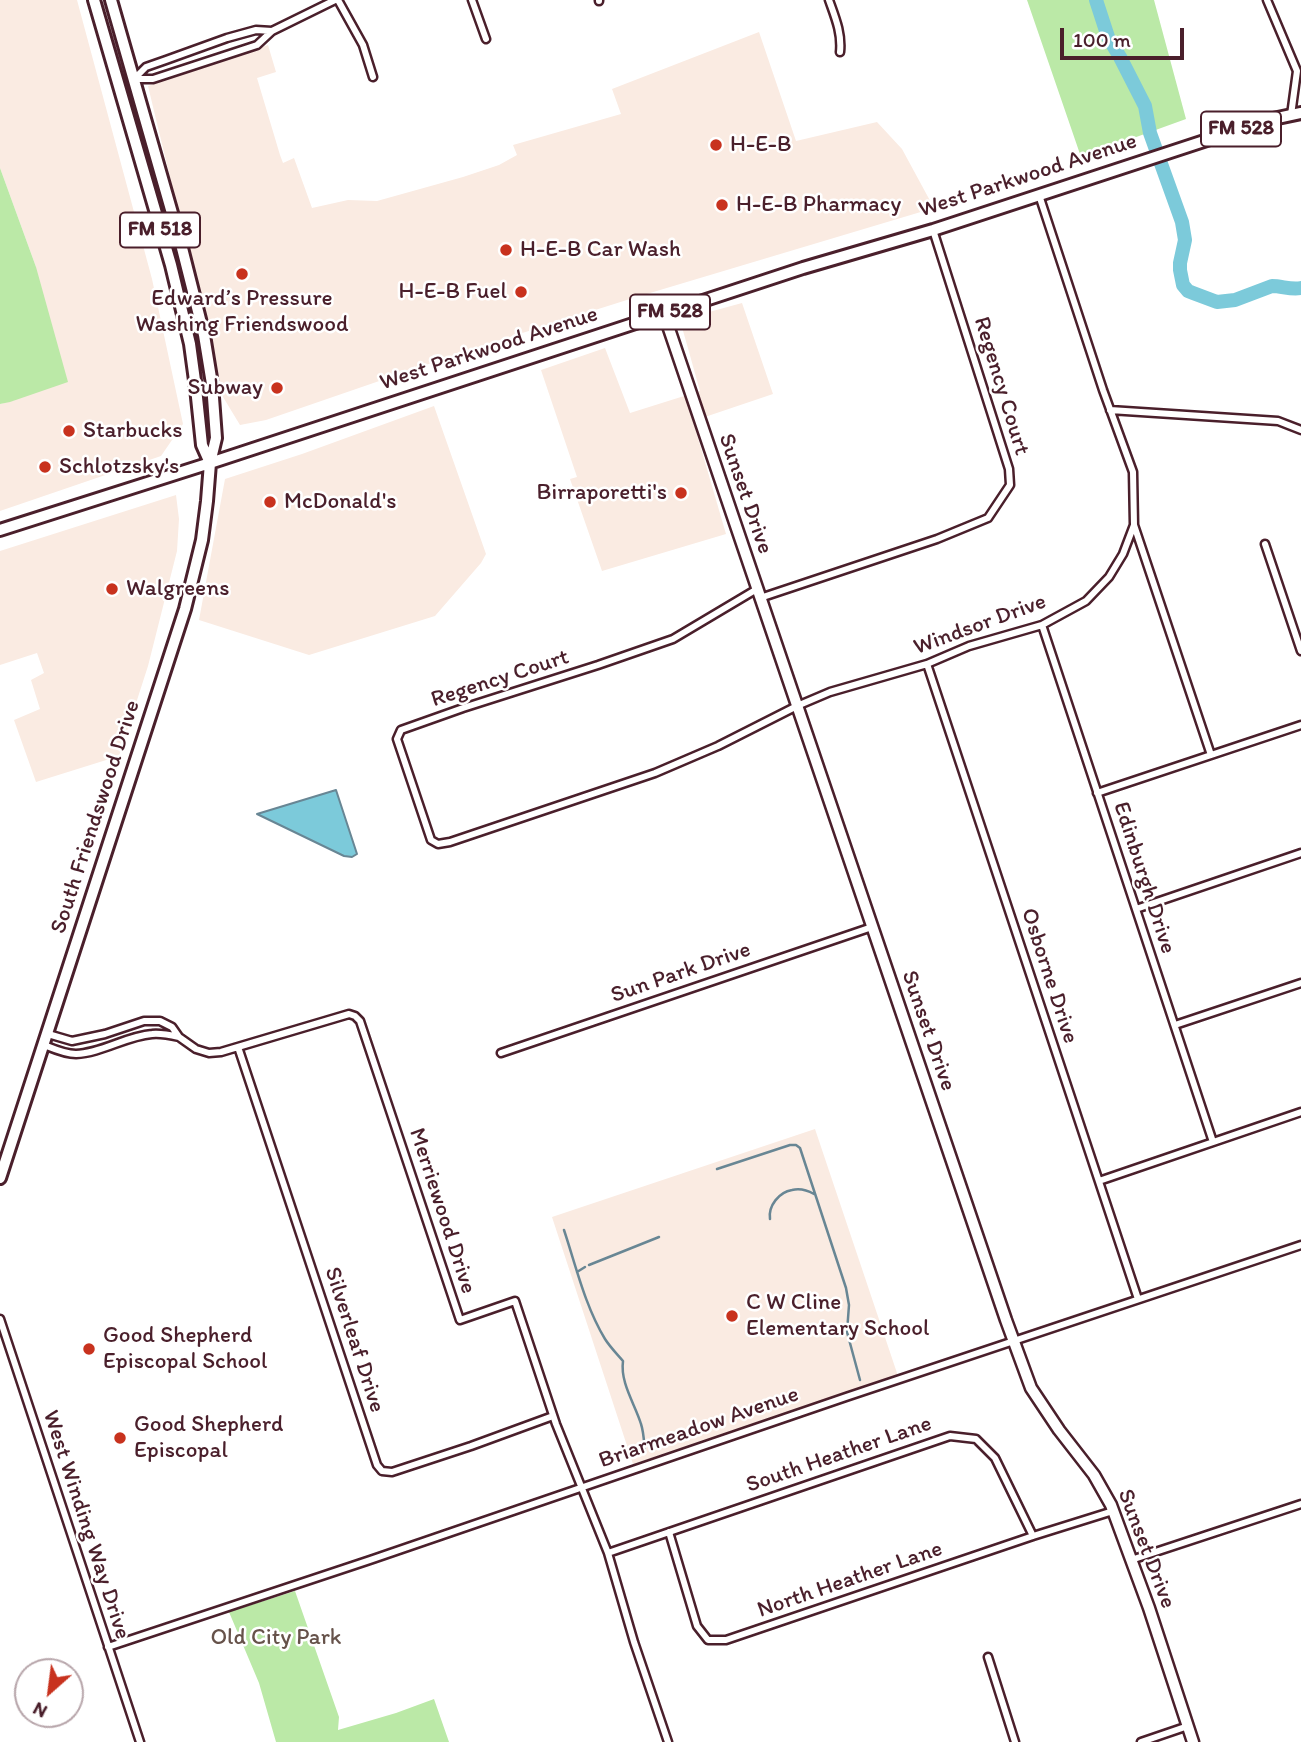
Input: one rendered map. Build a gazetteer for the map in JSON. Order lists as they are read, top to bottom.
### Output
{
  "streets": {
    "main road": [
      "FM 528",
      "West Parkwood Avenue",
      "FM 518",
      "South Friendswood Drive"
    ],
    "street": [
      "Regency Court",
      "Sunset Drive",
      "Windsor Drive",
      "Edinburgh Drive",
      "Sun Park Drive",
      "Osborne Drive",
      "Merriewood Drive",
      "Silverleaf Drive",
      "Briarmeadow Avenue",
      "South Heather Lane",
      "West Winding Way Drive",
      "North Heather Lane"
    ]
  },
  "crossings": [
    ["FM 528", "West Parkwood Avenue"],
    ["FM 528", "South Friendswood Drive"],
    ["West Parkwood Avenue", "Regency Court"],
    ["West Parkwood Avenue", "Sunset Drive"],
    ["West Parkwood Avenue", "Windsor Drive"],
    ["West Parkwood Avenue", "South Friendswood Drive"],
    ["Regency Court", "Sunset Drive"],
    ["Regency Court", "Windsor Drive"],
    ["Sunset Drive", "Windsor Drive"],
    ["Sunset Drive", "Sun Park Drive"],
    ["Sunset Drive", "Briarmeadow Avenue"],
    ["Sunset Drive", "North Heather Lane"],
    ["Windsor Drive", "Edinburgh Drive"],
    ["Windsor Drive", "Osborne Drive"],
    ["Osborne Drive", "Briarmeadow Avenue"],
    ["Merriewood Drive", "Silverleaf Drive"],
    ["Merriewood Drive", "Briarmeadow Avenue"],
    ["Merriewood Drive", "South Heather Lane"],
    ["Briarmeadow Avenue", "West Winding Way Drive"],
    ["South Heather Lane", "North Heather Lane"]
  ],
  "parks": ["Old City Park"],
  "places": [
    "H-E-B",
    "H-E-B Pharmacy",
    "H-E-B Car Wash",
    "Edward’s Pressure Washing Friendswood",
    "H-E-B Fuel",
    "Subway",
    "Starbucks",
    "Schlotzsky's",
    "Birraporetti's",
    "McDonald's",
    "Walgreens",
    "C W Cline Elementary School",
    "Good Shepherd Episcopal School",
    "Good Shepherd Episcopal"
  ],
  "scale_bar": "100 m",
  "north": "bottom left"
}
